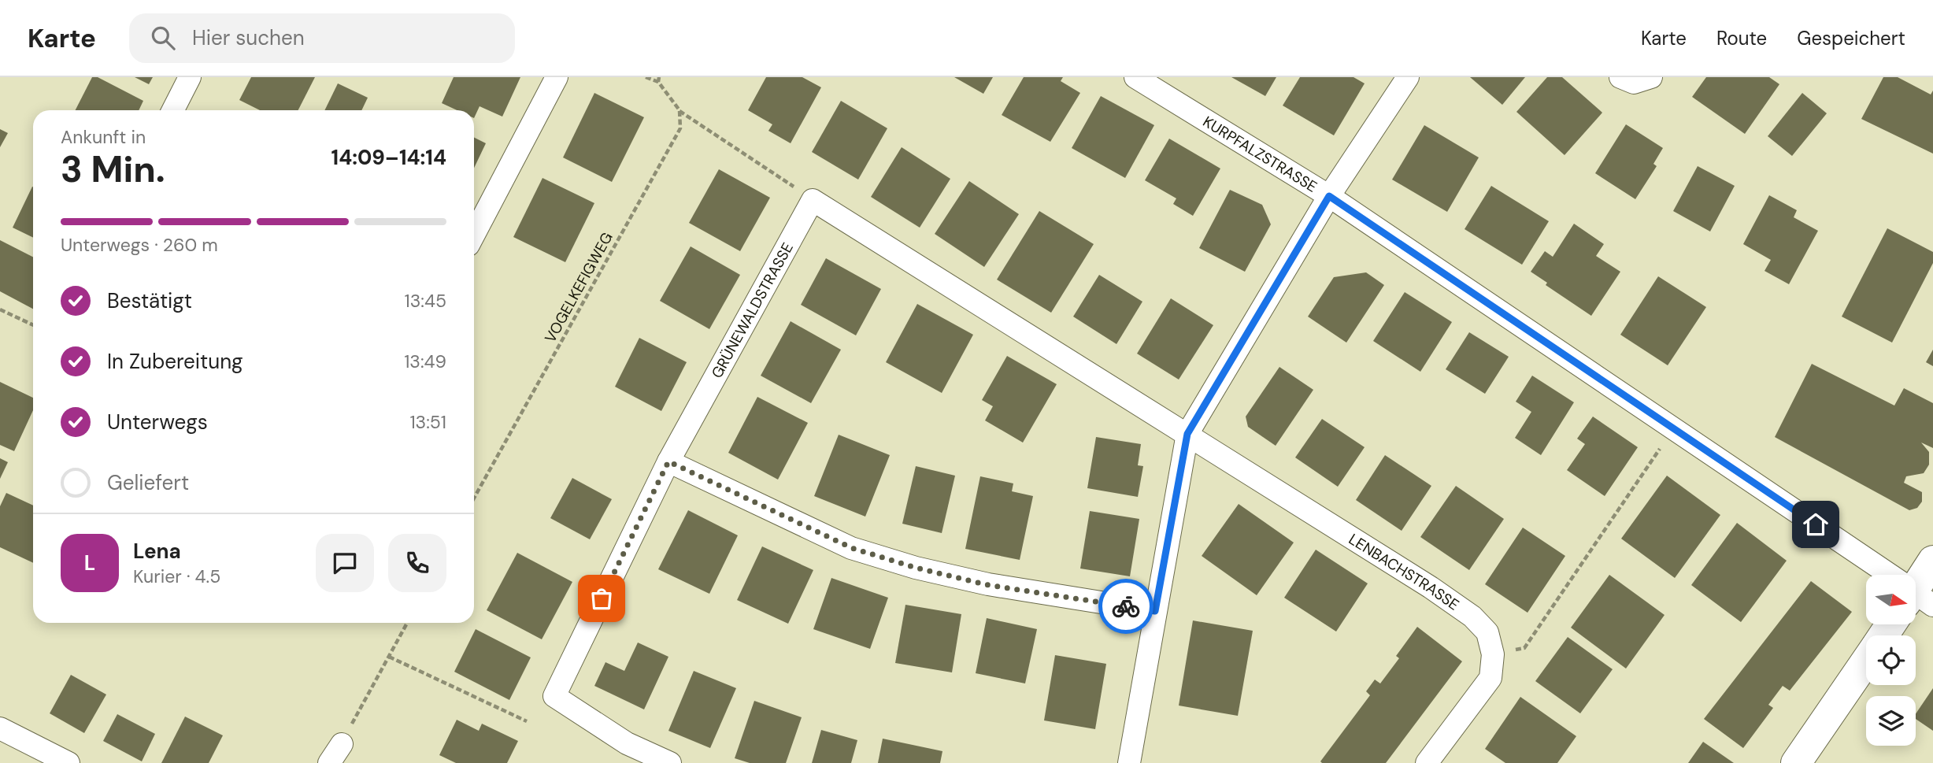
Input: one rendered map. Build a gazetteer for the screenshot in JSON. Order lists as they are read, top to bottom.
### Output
{
  "streets": {
    "street": ["KURPFALZSTRASSE", "GRÜNEWALDSTRASSE", "LENBACHSTRASSE"],
    "path": ["VOGELKEFIGWEG"]
  },
  "north": "right",
  "page": {
    "header": "Karte",
    "search": "Hier suchen",
    "nav": ["Karte", "Route", "Gespeichert"],
    "heading": ["3 Min.", "Ankunft in", "14:09–14:14"],
    "panel": ["Lena", "Kurier · 4.5"],
    "bar": "Unterwegs · 260 m",
    "list": [
      ["Bestätigt", "13:45"],
      ["In Zubereitung", "13:49"],
      ["Unterwegs", "13:51"],
      "Geliefert"
    ],
    "round": "L"
  }
}
